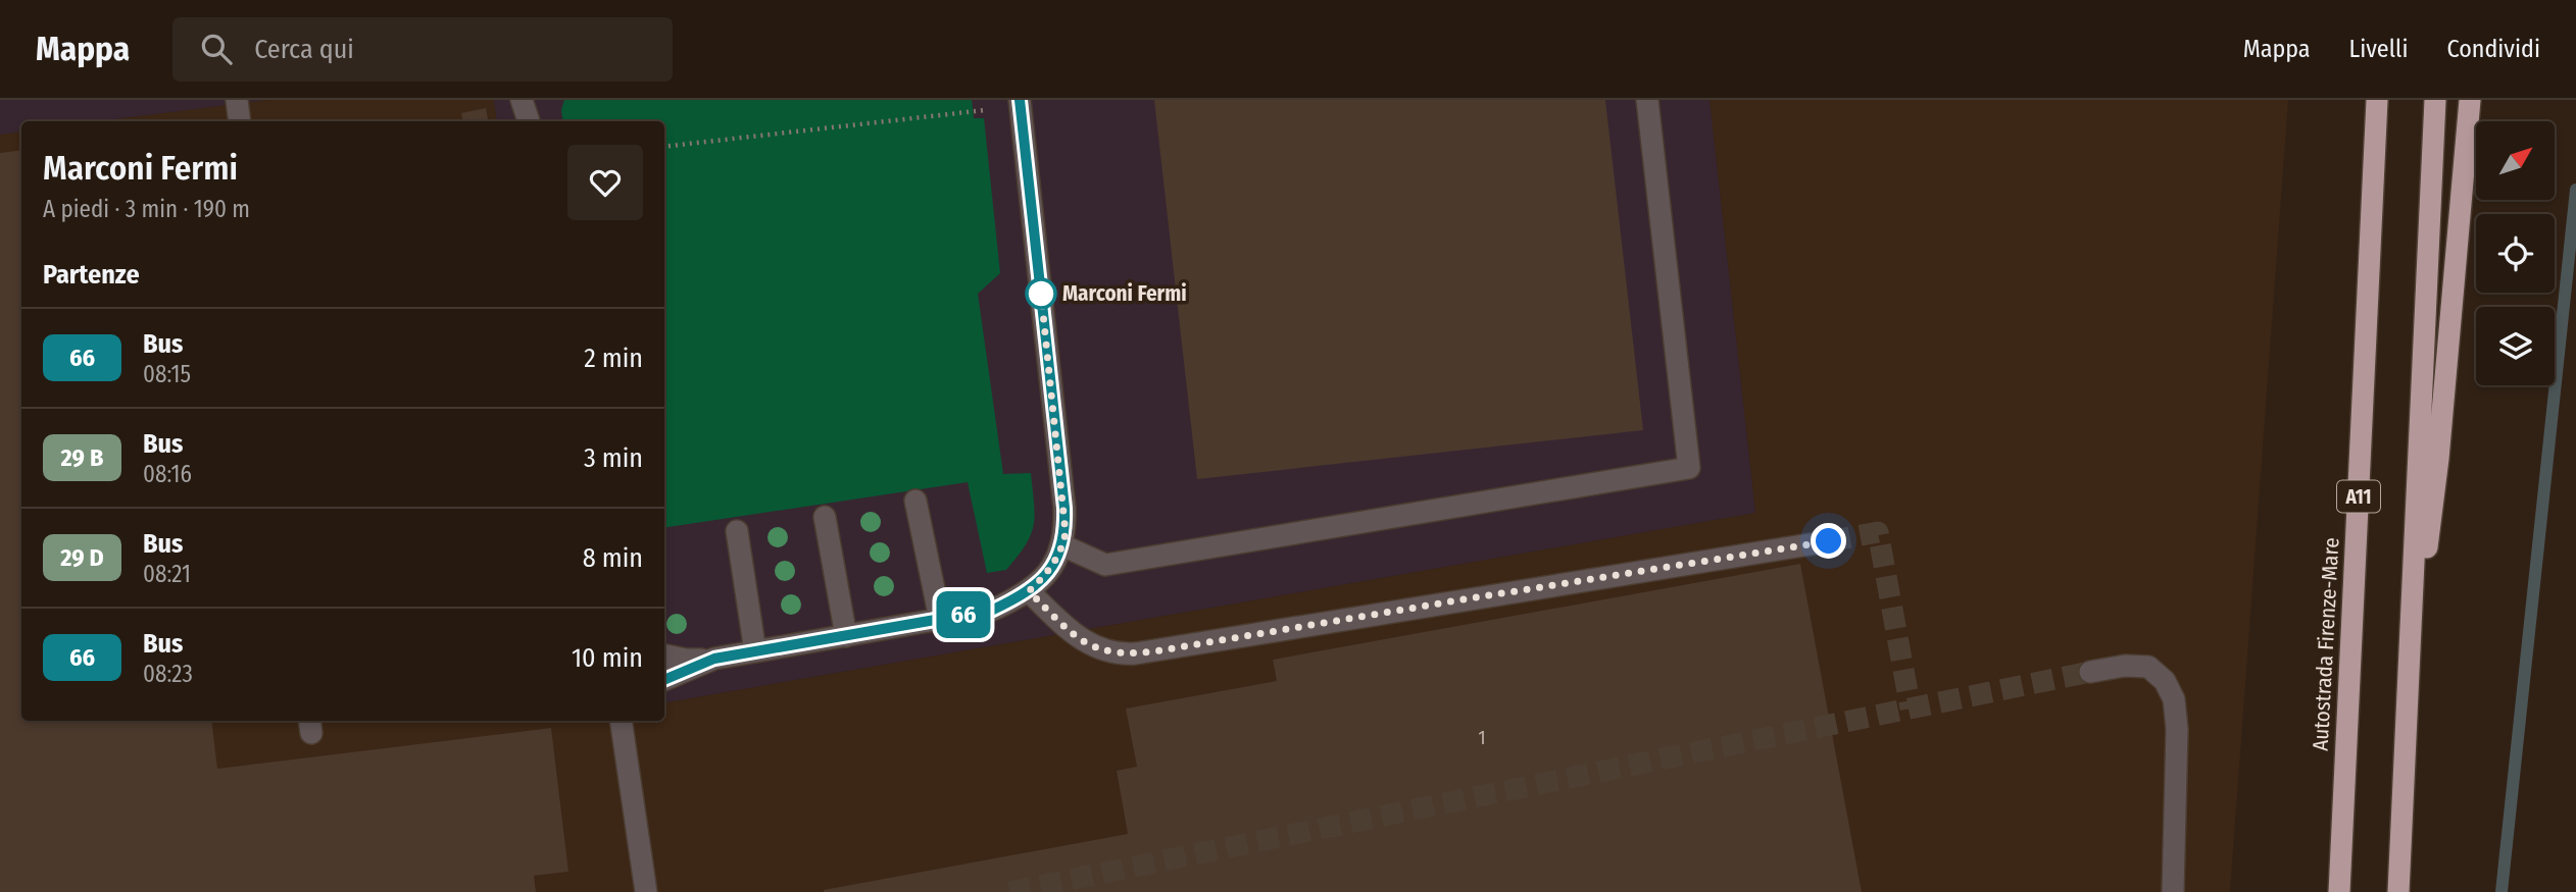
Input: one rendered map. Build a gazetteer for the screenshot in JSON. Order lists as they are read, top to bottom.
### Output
{
  "streets": {
    "highway": ["A11", "Autostrada Firenze-Mare"]
  },
  "places": ["Marconi Fermi"],
  "lines": ["bus line 66"],
  "house_numbers": ["1"],
  "north": "top right",
  "page": {
    "header": "Mappa",
    "search": "Cerca qui",
    "nav": ["Mappa", "Livelli", "Condividi"],
    "on_map": "66",
    "heading": [
      ["Marconi Fermi", "A piedi · 3 min · 190 m"],
      "Partenze"
    ],
    "list": [
      {
        "mark": "66",
        "name": "Bus",
        "note": "08:15",
        "value": "2 min"
      },
      {
        "mark": "29 B",
        "name": "Bus",
        "note": "08:16",
        "value": "3 min"
      },
      {
        "mark": "29 D",
        "name": "Bus",
        "note": "08:21",
        "value": "8 min"
      },
      {
        "mark": "66",
        "name": "Bus",
        "note": "08:23",
        "value": "10 min"
      }
    ]
  }
}
